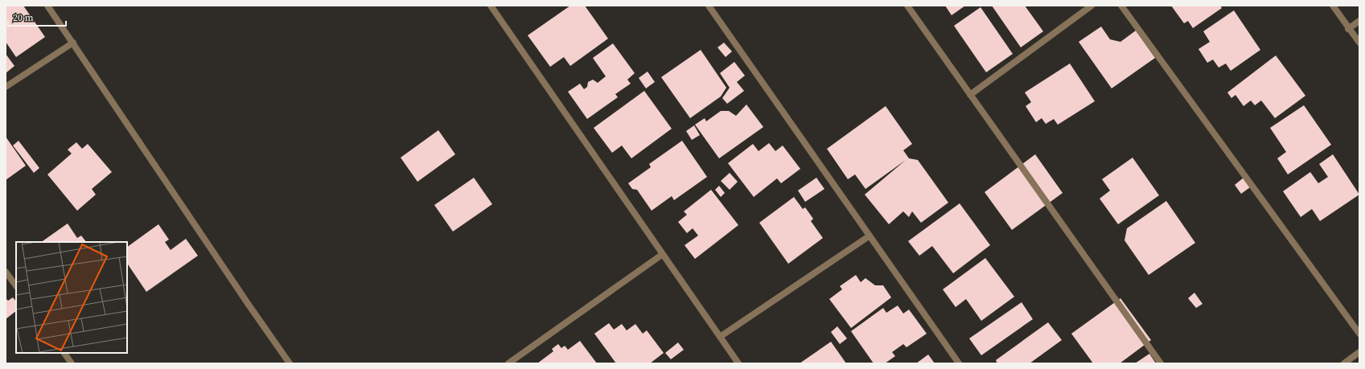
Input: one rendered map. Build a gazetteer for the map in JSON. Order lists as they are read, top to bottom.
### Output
{
  "scale_bar": "20 m"
}
